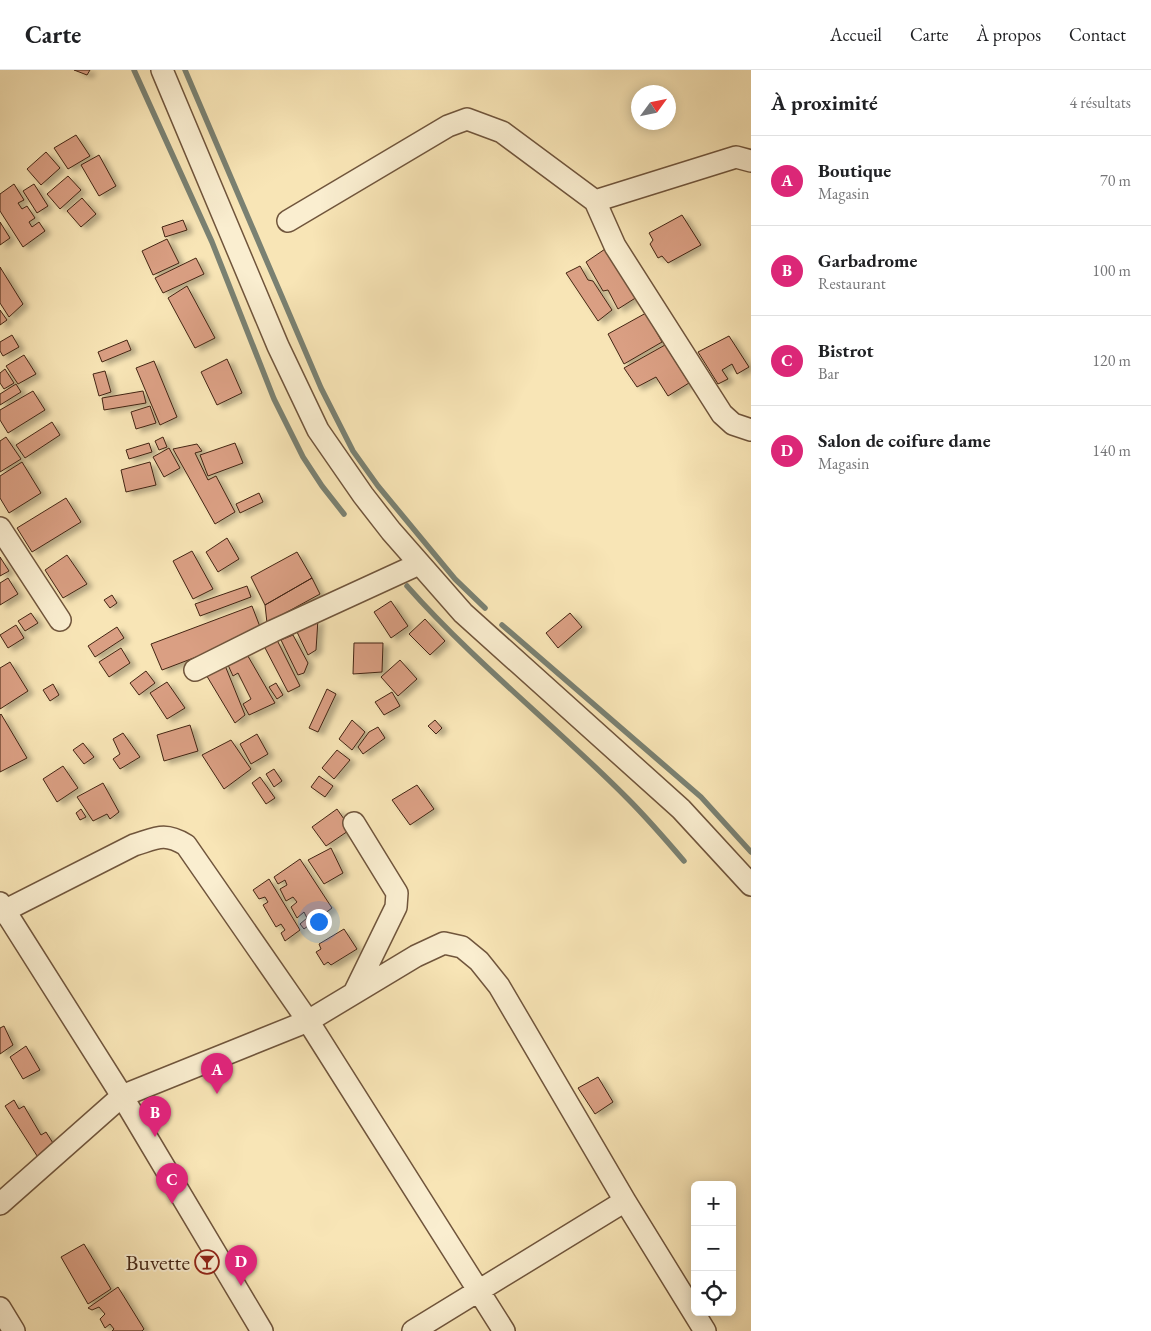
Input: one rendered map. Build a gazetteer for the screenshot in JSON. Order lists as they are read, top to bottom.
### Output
{
  "places": {
    "bar": ["Buvette"]
  },
  "north": "top right",
  "page": {
    "header": "Carte",
    "nav": [
      "Accueil",
      "Carte",
      "À propos",
      "Contact"
    ],
    "heading": ["À proximité", "4 résultats"],
    "list": [
      {
        "mark": "A",
        "name": "Boutique",
        "note": "Magasin",
        "value": "70 m"
      },
      {
        "mark": "B",
        "name": "Garbadrome",
        "note": "Restaurant",
        "value": "100 m"
      },
      {
        "mark": "C",
        "name": "Bistrot",
        "note": "Bar",
        "value": "120 m"
      },
      {
        "mark": "D",
        "name": "Salon de coifure dame",
        "note": "Magasin",
        "value": "140 m"
      }
    ],
    "pins": [
      "A",
      "B",
      "C",
      "D"
    ],
    "map_buttons": ["+", "−"]
  }
}
